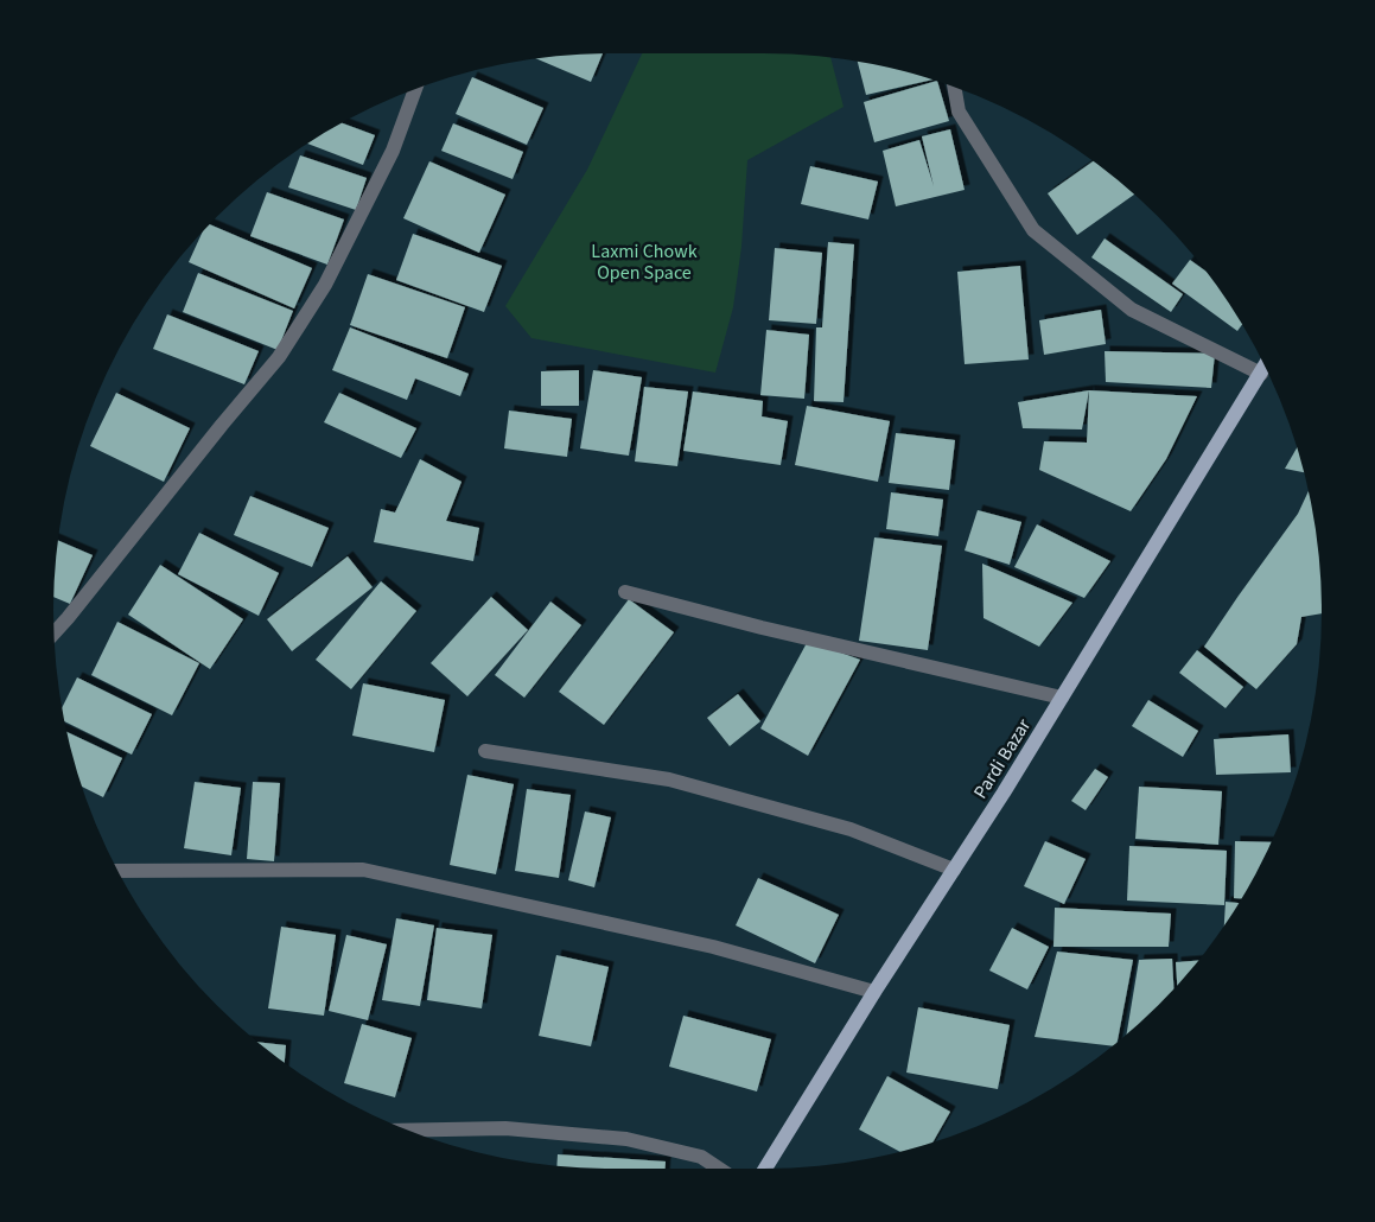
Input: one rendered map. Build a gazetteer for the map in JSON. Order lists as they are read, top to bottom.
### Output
{
  "streets": {
    "main road": ["Pardi Bazar"]
  },
  "parks": ["Laxmi Chowk Open Space"]
}
